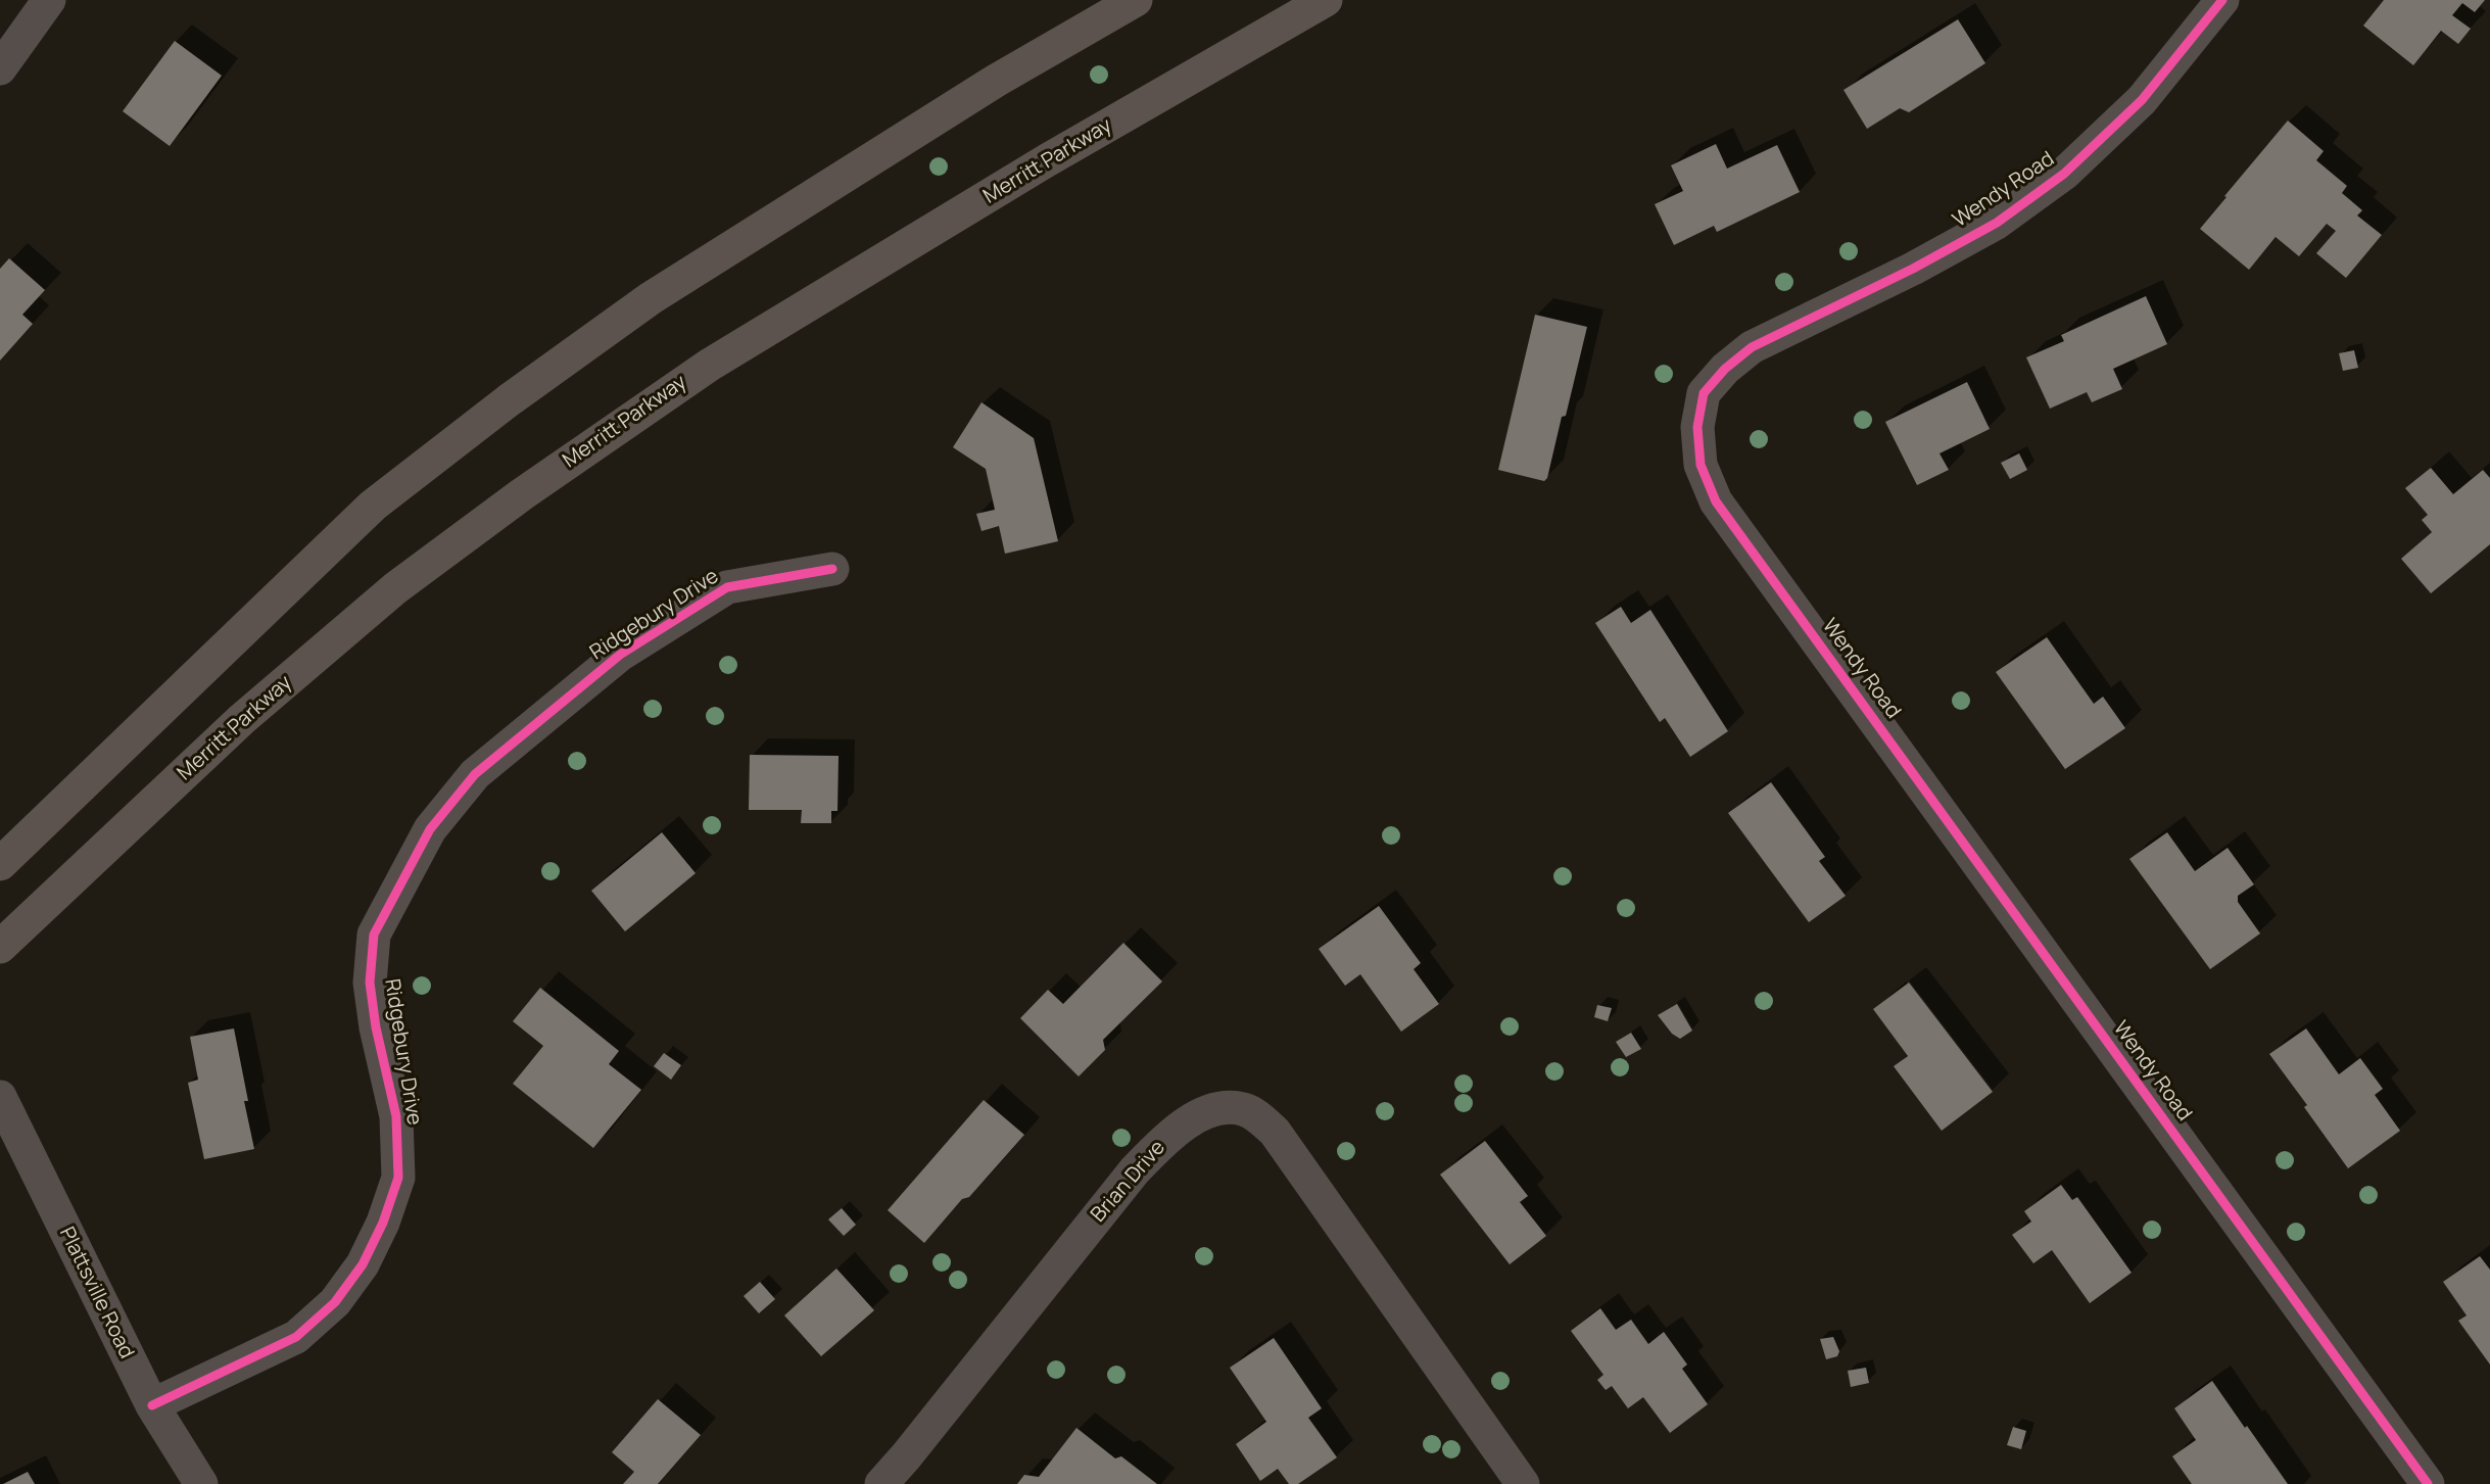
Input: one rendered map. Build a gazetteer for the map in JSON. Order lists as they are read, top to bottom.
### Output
{
  "streets": {
    "highway": ["Merritt Parkway"],
    "street": [
      "Wendy Road",
      "Ridgebury Drive",
      "Brian Drive",
      "Plattsville Road"
    ]
  },
  "crossings": [
    ["Ridgebury Drive", "Plattsville Road"]
  ]
}
